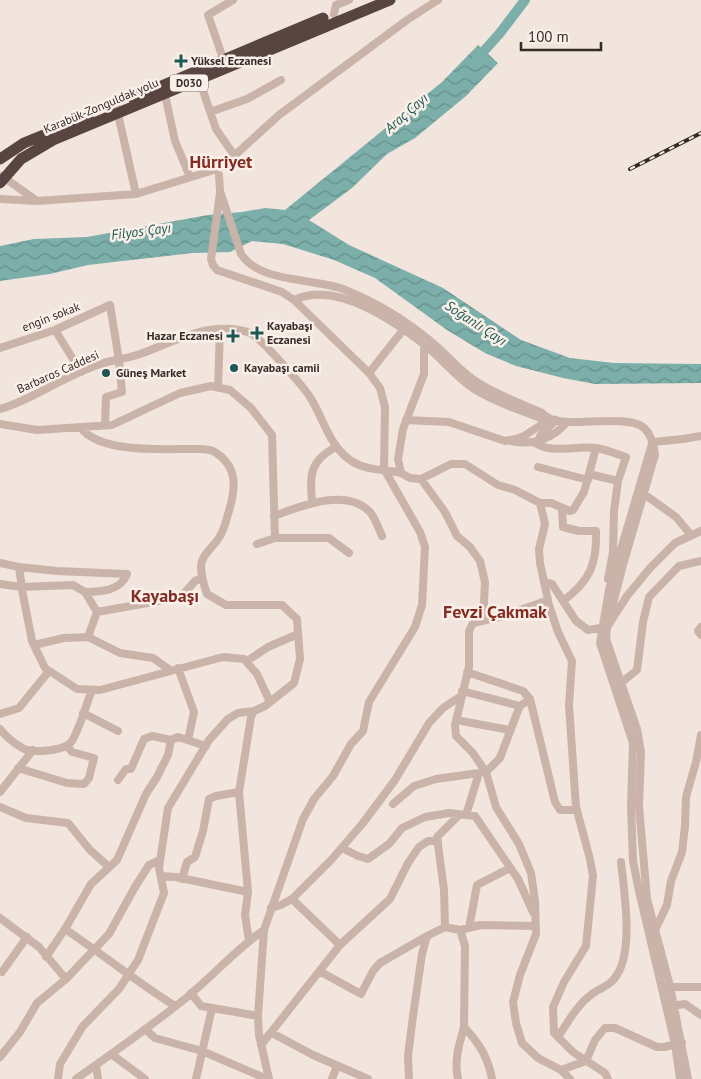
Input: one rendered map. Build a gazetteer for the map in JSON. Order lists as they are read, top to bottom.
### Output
{
  "streets": {
    "highway": ["D030", "Karabük-Zonguldak yolu"],
    "street": ["engin sokak", "Barbaros Caddesi"]
  },
  "crossings": [
    ["engin sokak", "Barbaros Caddesi"]
  ],
  "districts": ["Hürriyet", "Kayabaşı", "Fevzi Çakmak"],
  "water": ["Araç Çayı", "Filyos Çayı", "Soğanlı Çayı"],
  "places": {
    "health": ["Yüksel Eczanesi", "Kayabaşı Eczanesi", "Hazar Eczanesi"],
    "other": ["Kayabaşı camii", "Güneş Market"]
  },
  "scale_bar": "100 m"
}
